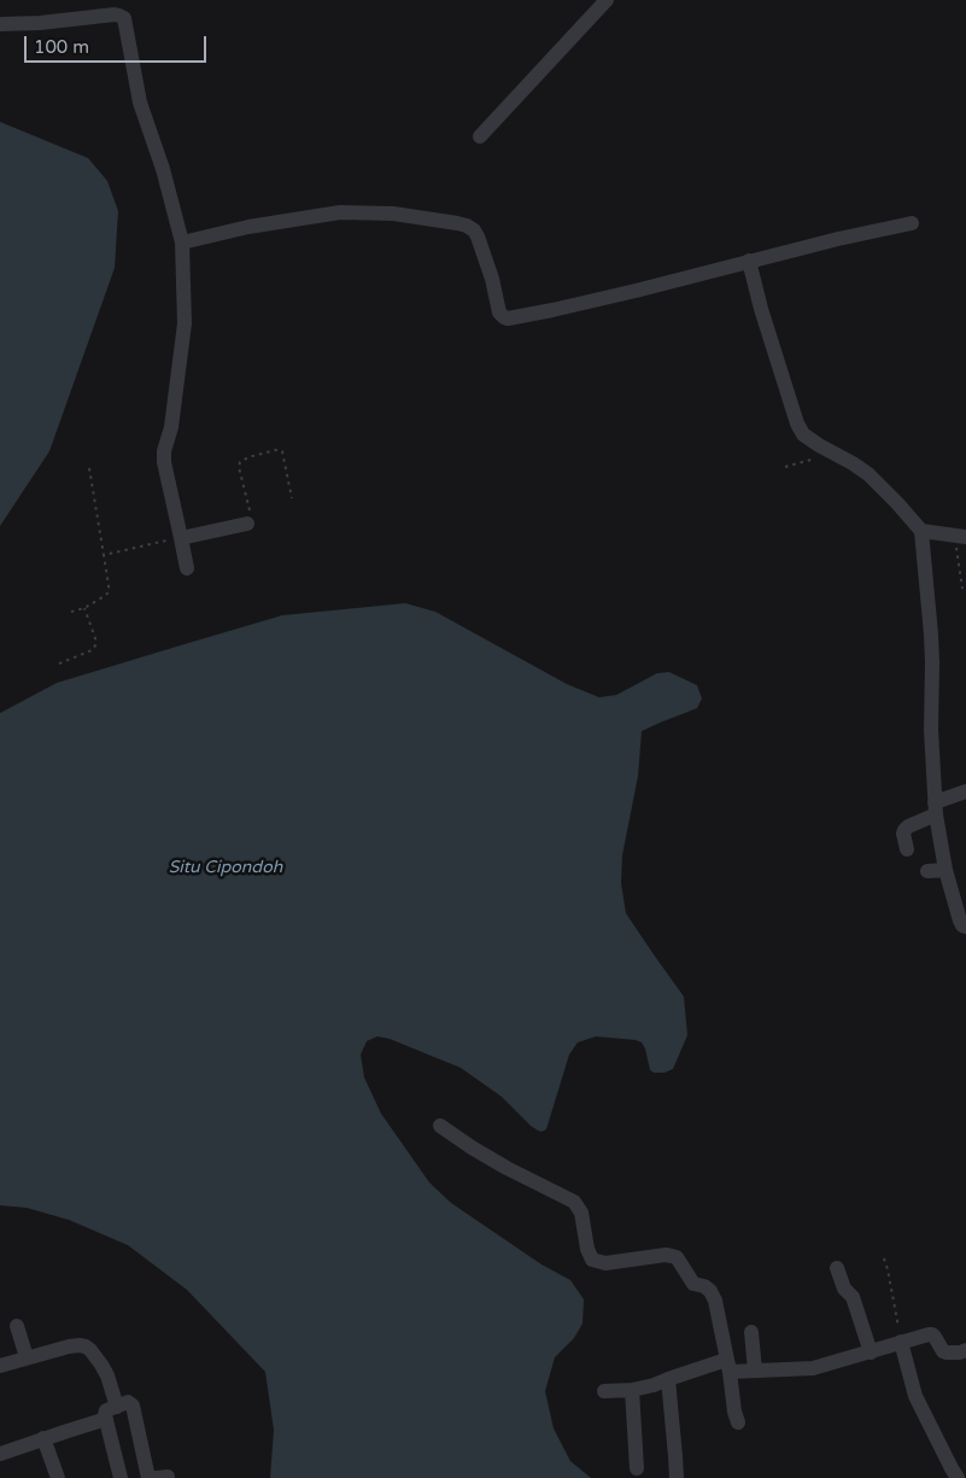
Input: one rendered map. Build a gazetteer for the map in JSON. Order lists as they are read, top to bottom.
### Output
{
  "water": ["Situ Cipondoh"],
  "scale_bar": "100 m"
}
